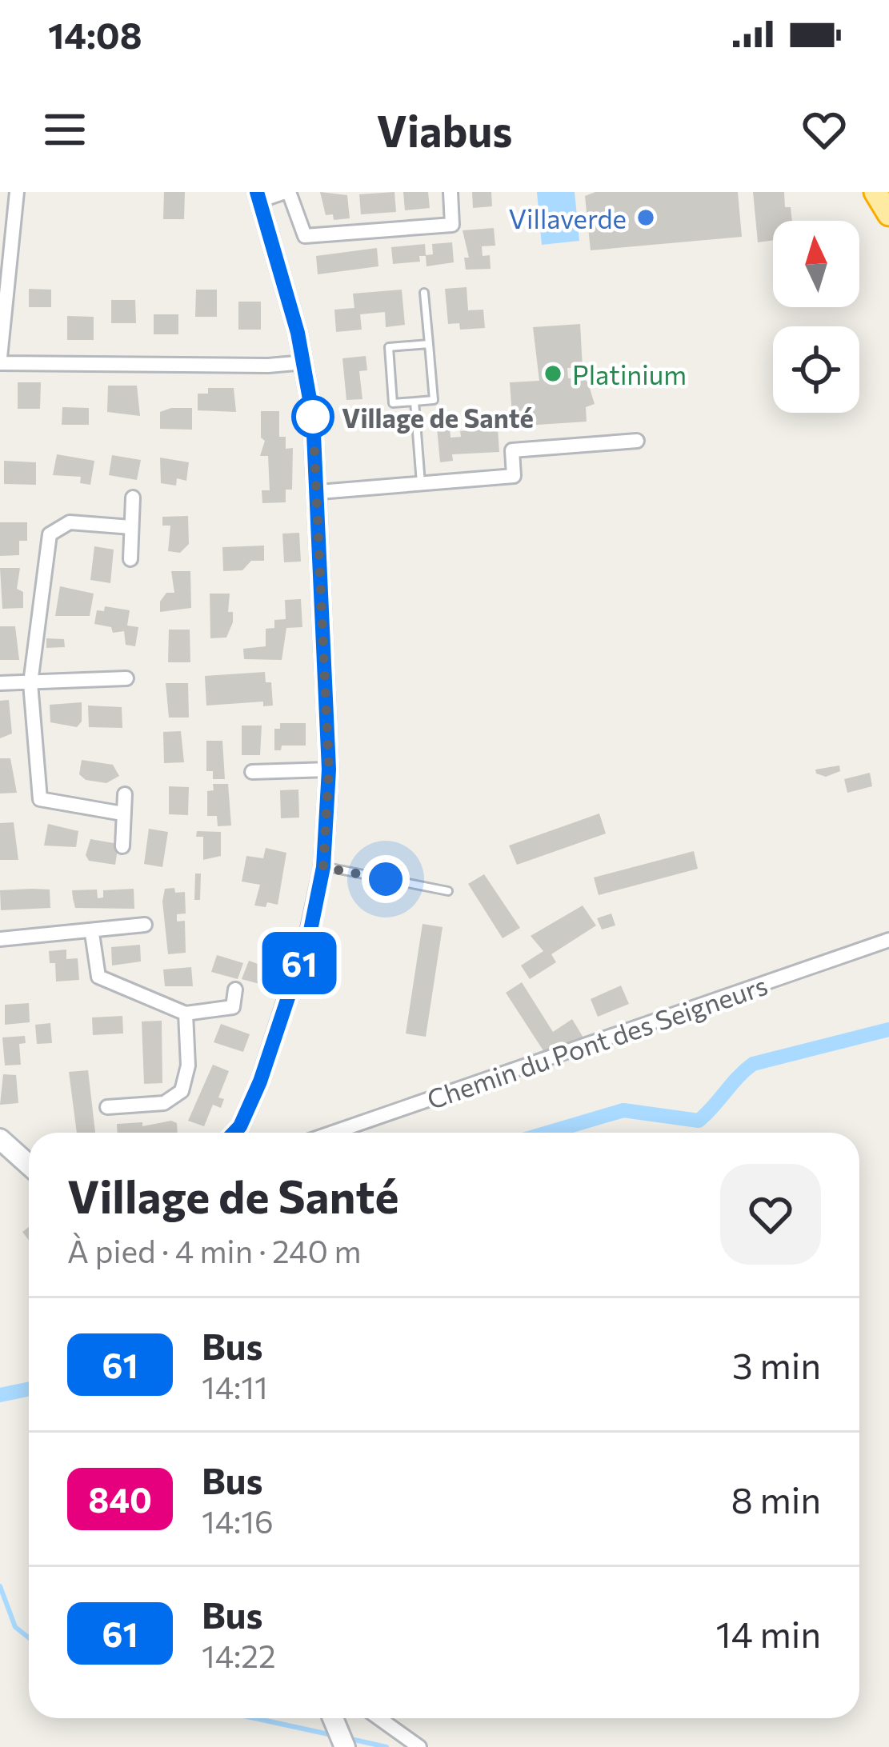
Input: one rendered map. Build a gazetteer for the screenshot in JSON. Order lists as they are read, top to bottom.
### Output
{
  "streets": {
    "street": ["Chemin du Pont des Seigneurs"]
  },
  "places": ["Villaverde", "Platinium", "Village de Santé"],
  "lines": ["bus line 61"],
  "north": "top",
  "page": {
    "status": "14:08",
    "header": "Viabus",
    "on_map": "61",
    "heading": ["Village de Santé", "À pied · 4 min · 240 m"],
    "list": [
      {
        "mark": "61",
        "name": "Bus",
        "note": "14:11",
        "value": "3 min"
      },
      {
        "mark": "840",
        "name": "Bus",
        "note": "14:16",
        "value": "8 min"
      },
      {
        "mark": "61",
        "name": "Bus",
        "note": "14:22",
        "value": "14 min"
      }
    ]
  }
}
